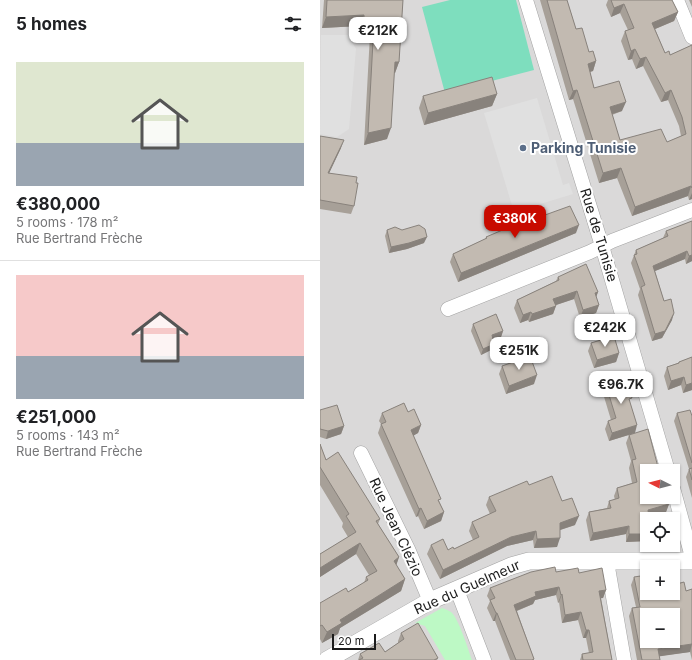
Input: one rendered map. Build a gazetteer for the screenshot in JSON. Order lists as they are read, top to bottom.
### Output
{
  "streets": {
    "street": ["Rue de Tunisie", "Rue Jean Clézio", "Rue du Guelmeur"]
  },
  "crossings": [
    ["Rue Jean Clézio", "Rue du Guelmeur"]
  ],
  "places": ["Parking Tunisie"],
  "scale_bar": "20 m",
  "north": "left",
  "page": {
    "heading": "5 homes",
    "price": [
      "€212K",
      "€380K",
      "€242K",
      "€251K",
      "€96.7K"
    ],
    "list": [
      {
        "name": "€380,000",
        "note": "5 rooms · 178 m² · Rue Bertrand Frèche"
      },
      {
        "name": "€251,000",
        "note": "5 rooms · 143 m² · Rue Bertrand Frèche"
      }
    ],
    "map_buttons": ["+", "−"],
    "scale": "20 m"
  }
}
